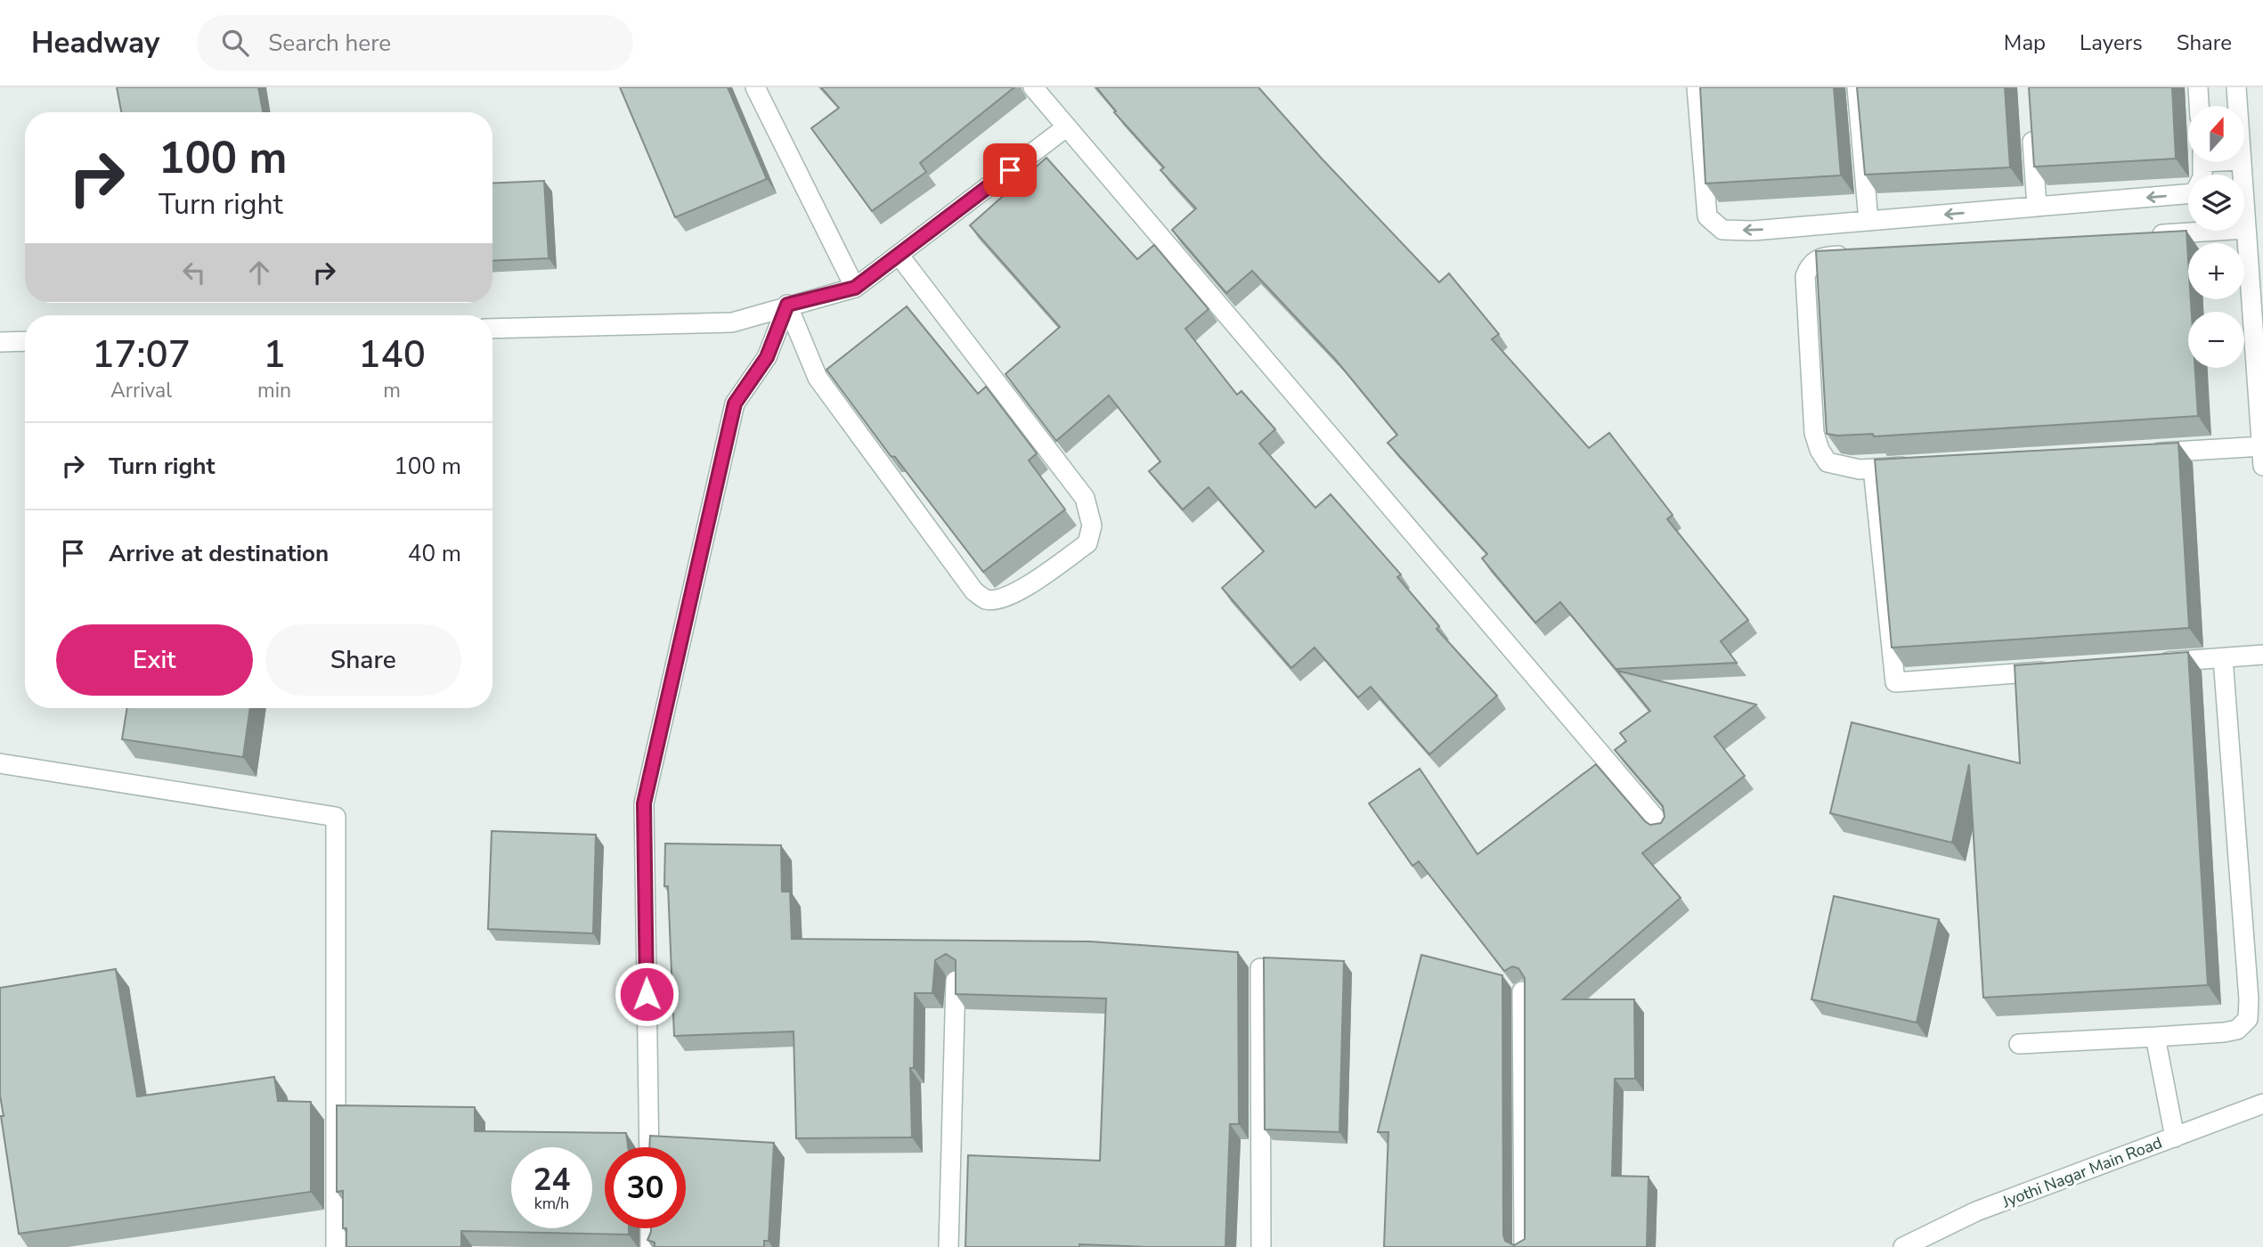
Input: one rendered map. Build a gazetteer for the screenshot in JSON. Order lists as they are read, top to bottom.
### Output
{
  "streets": {
    "street": ["Jyothi Nagar Main Road"]
  },
  "north": "top",
  "page": {
    "header": "Headway",
    "search": "Search here",
    "nav": ["Map", "Layers", "Share"],
    "map_buttons": ["+", "−"],
    "turn": ["100 m", "Turn right"],
    "eta": [
      "17:07",
      "Arrival",
      "1",
      "min",
      "140",
      "m"
    ],
    "list": [
      {
        "name": "Turn right",
        "value": "100 m"
      },
      {
        "name": "Arrive at destination",
        "value": "40 m"
      }
    ],
    "buttons": ["Exit", "Share"],
    "speed": "24 km/h",
    "limit": "30"
  }
}
